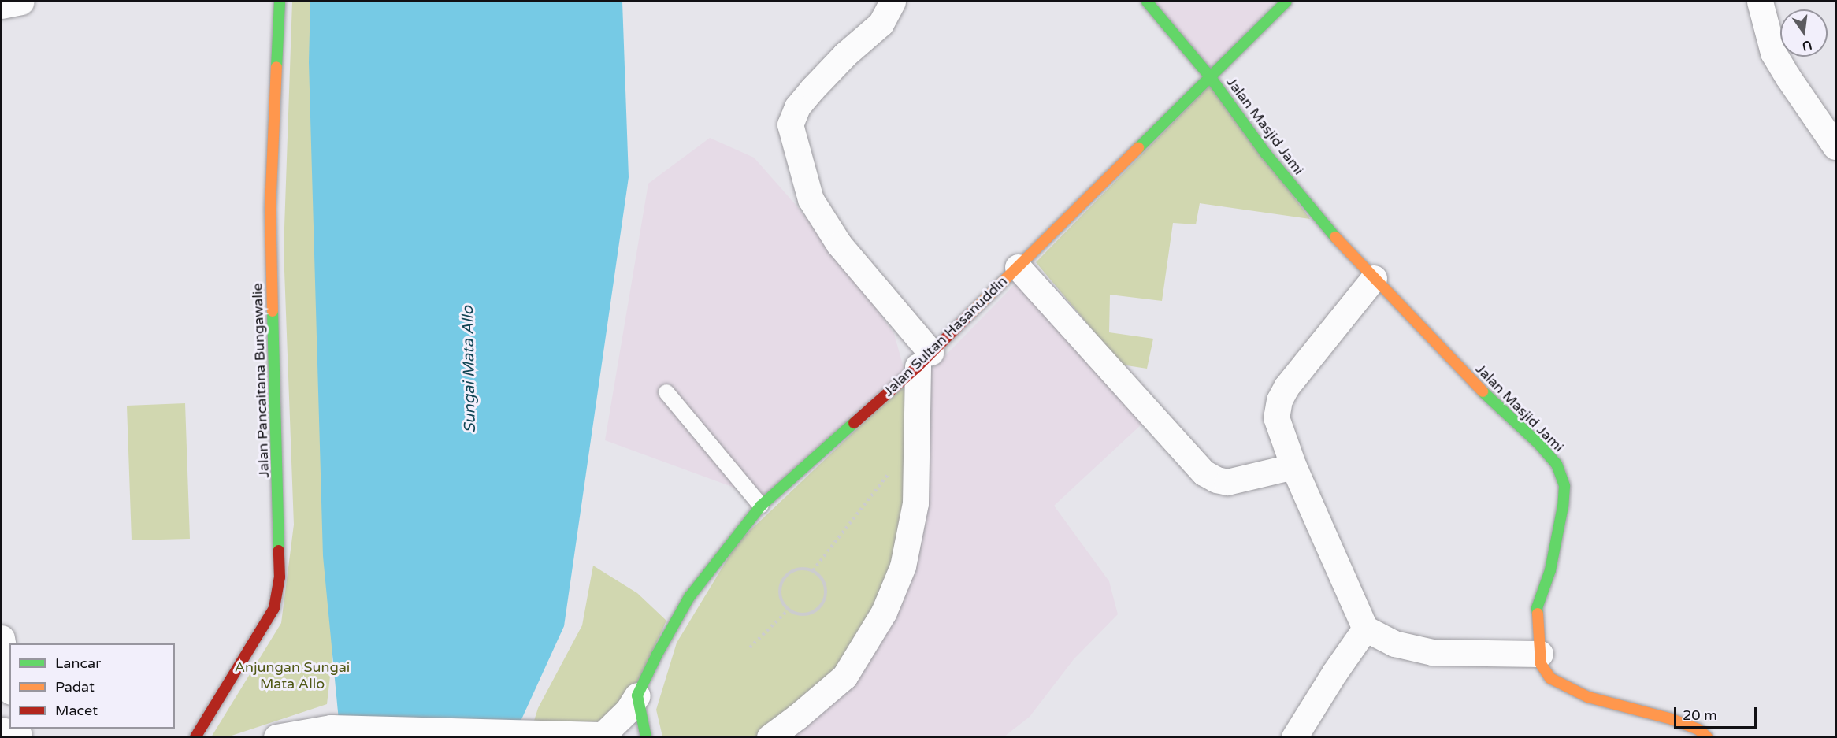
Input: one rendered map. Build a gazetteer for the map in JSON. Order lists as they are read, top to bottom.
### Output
{
  "streets": {
    "main road": ["Jalan Masjid Jami", "Jalan Sultan Hasanuddin", "Jalan Pancaitana Bungawalie"]
  },
  "crossings": [
    ["Jalan Masjid Jami", "Jalan Sultan Hasanuddin"]
  ],
  "water": ["Sungai Mata Allo"],
  "parks": ["Anjungan Sungai Mata Allo"],
  "legend": ["Lancar", "Padat", "Macet"],
  "scale_bar": "20 m",
  "north": "bottom"
}
